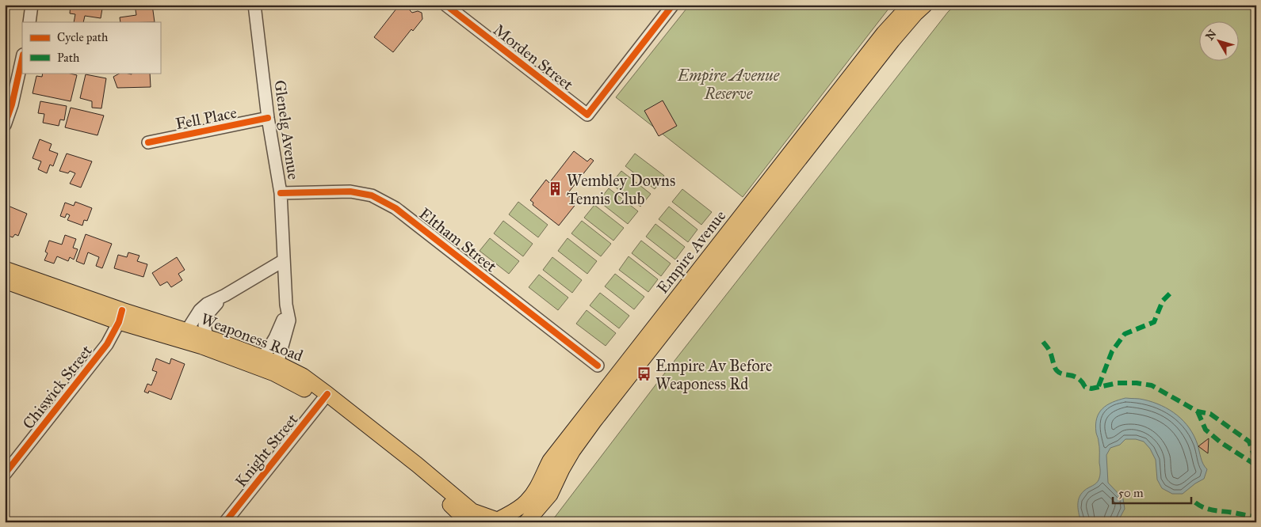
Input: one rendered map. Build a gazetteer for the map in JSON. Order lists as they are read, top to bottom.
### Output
{
  "streets": {
    "main road": ["Empire Avenue", "Weaponess Road"],
    "street": [
      "Morden Street",
      "Fell Place",
      "Glenelg Avenue",
      "Eltham Street",
      "Chiswick Street",
      "Knight Street"
    ]
  },
  "crossings": [
    ["Fell Place", "Glenelg Avenue"],
    ["Glenelg Avenue", "Eltham Street"],
    ["Glenelg Avenue", "Weaponess Road"],
    ["Empire Avenue", "Weaponess Road"],
    ["Weaponess Road", "Chiswick Street"],
    ["Weaponess Road", "Knight Street"]
  ],
  "parks": ["Empire Avenue Reserve"],
  "places": {
    "building": ["Wembley Downs Tennis Club"],
    "bus stop": ["Empire Av Before Weaponess Rd"]
  },
  "legend": ["Cycle path", "Path"],
  "scale_bar": "50 m",
  "north": "top left"
}
